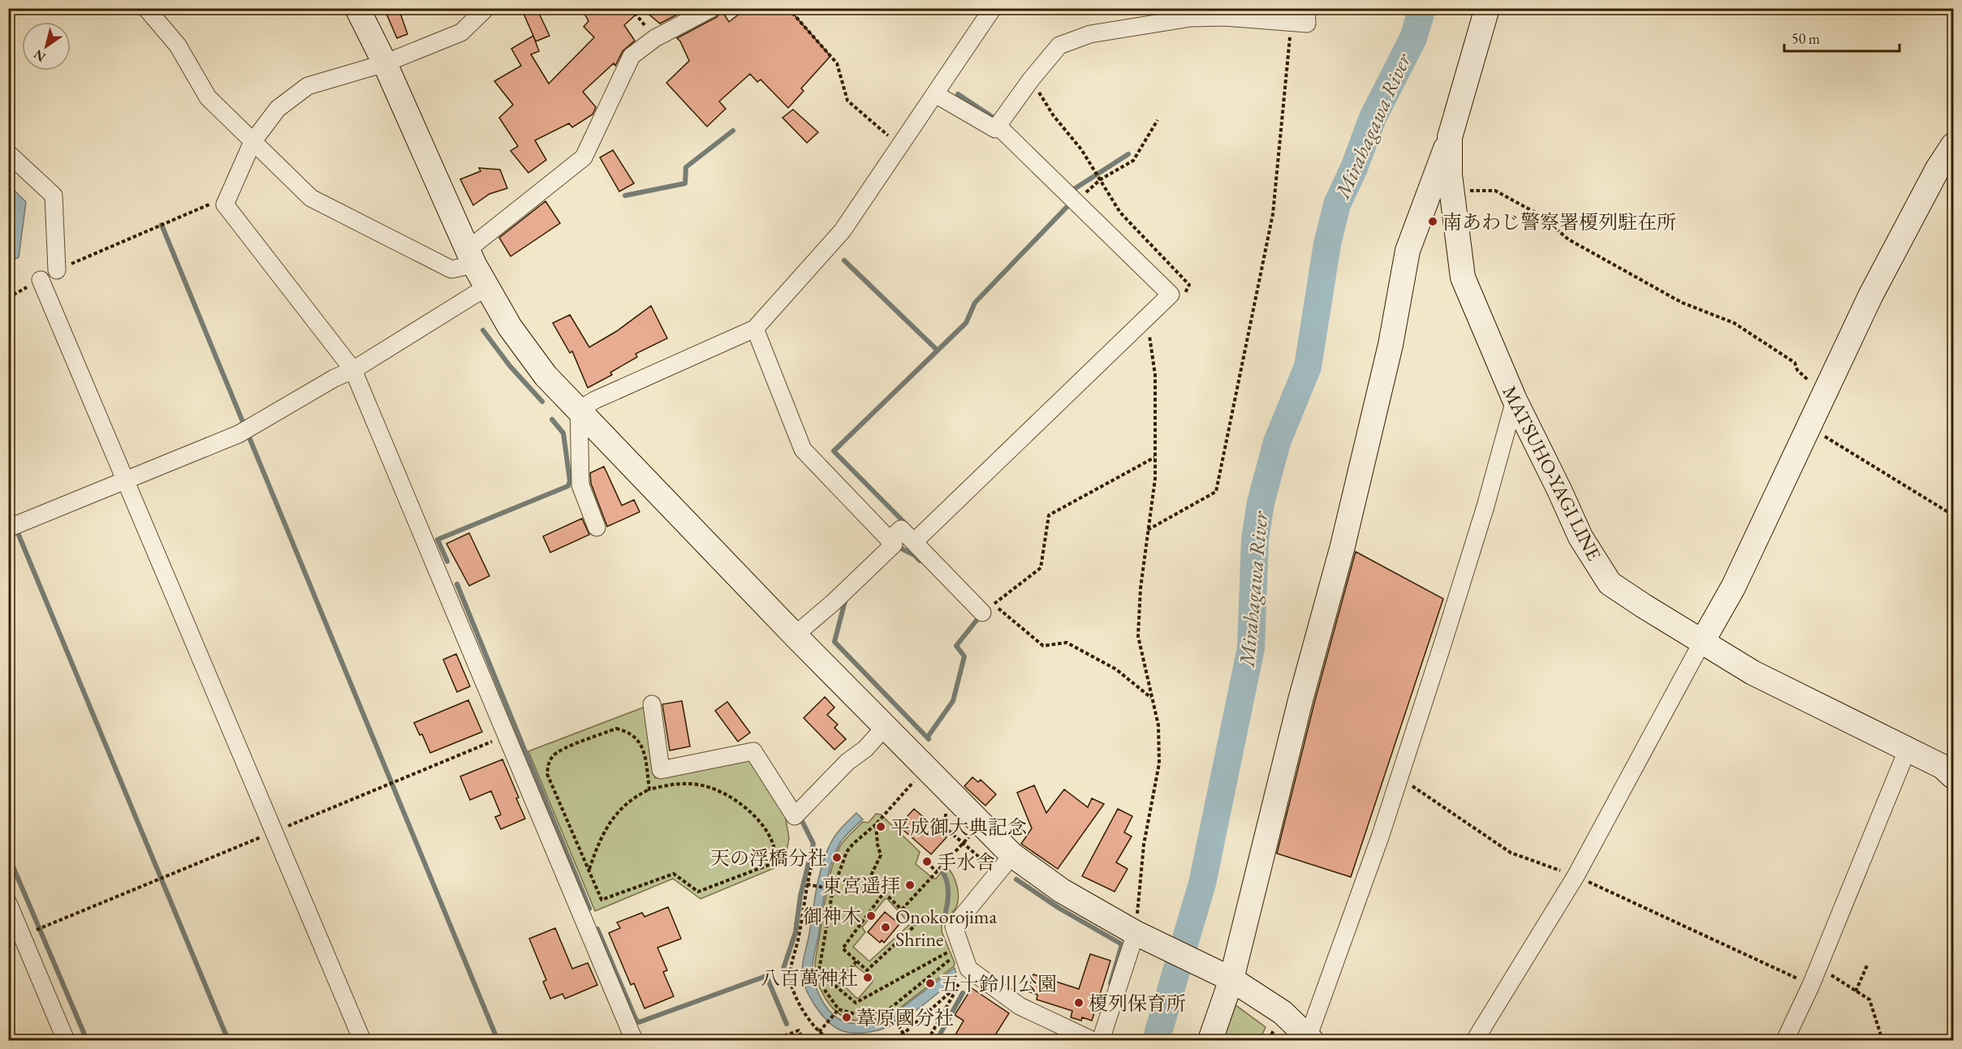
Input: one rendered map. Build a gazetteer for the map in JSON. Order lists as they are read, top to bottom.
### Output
{
  "streets": {
    "street": ["MATSUHO-YAGI LINE"]
  },
  "water": ["Mirahagawa River"],
  "places": [
    "南あわじ警察署榎列駐在所",
    "平成御大典記念",
    "天の浮橋分社",
    "手水舎",
    "東宮遥拝",
    "御神木",
    "Onokorojima Shrine",
    "八百萬神社",
    "五十鈴川公園",
    "榎列保育所",
    "葦原國分社"
  ],
  "scale_bar": "50 m",
  "north": "bottom left"
}
